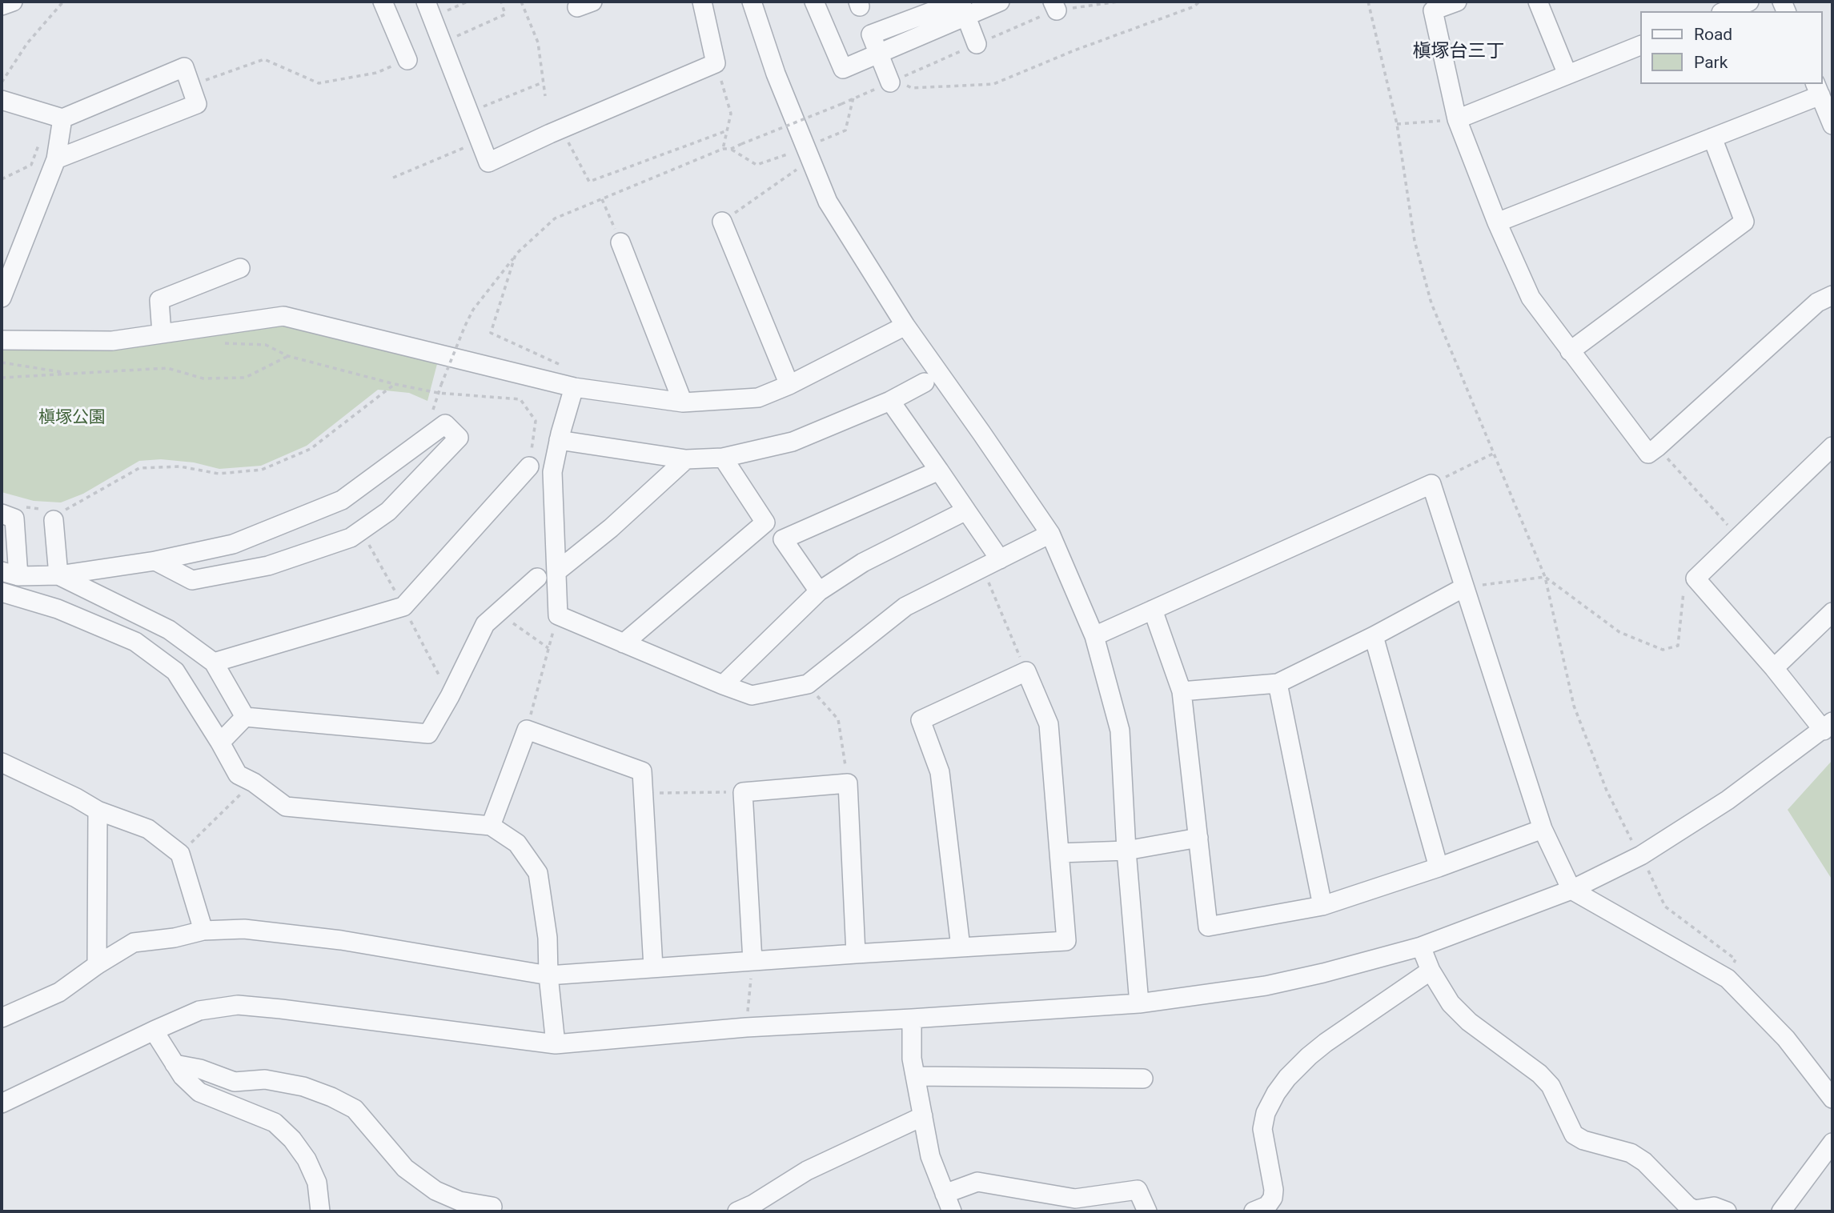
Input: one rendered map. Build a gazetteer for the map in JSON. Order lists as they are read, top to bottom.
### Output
{
  "districts": ["槇塚台三丁"],
  "parks": ["槇塚公園"],
  "legend": ["Road", "Park"]
}
